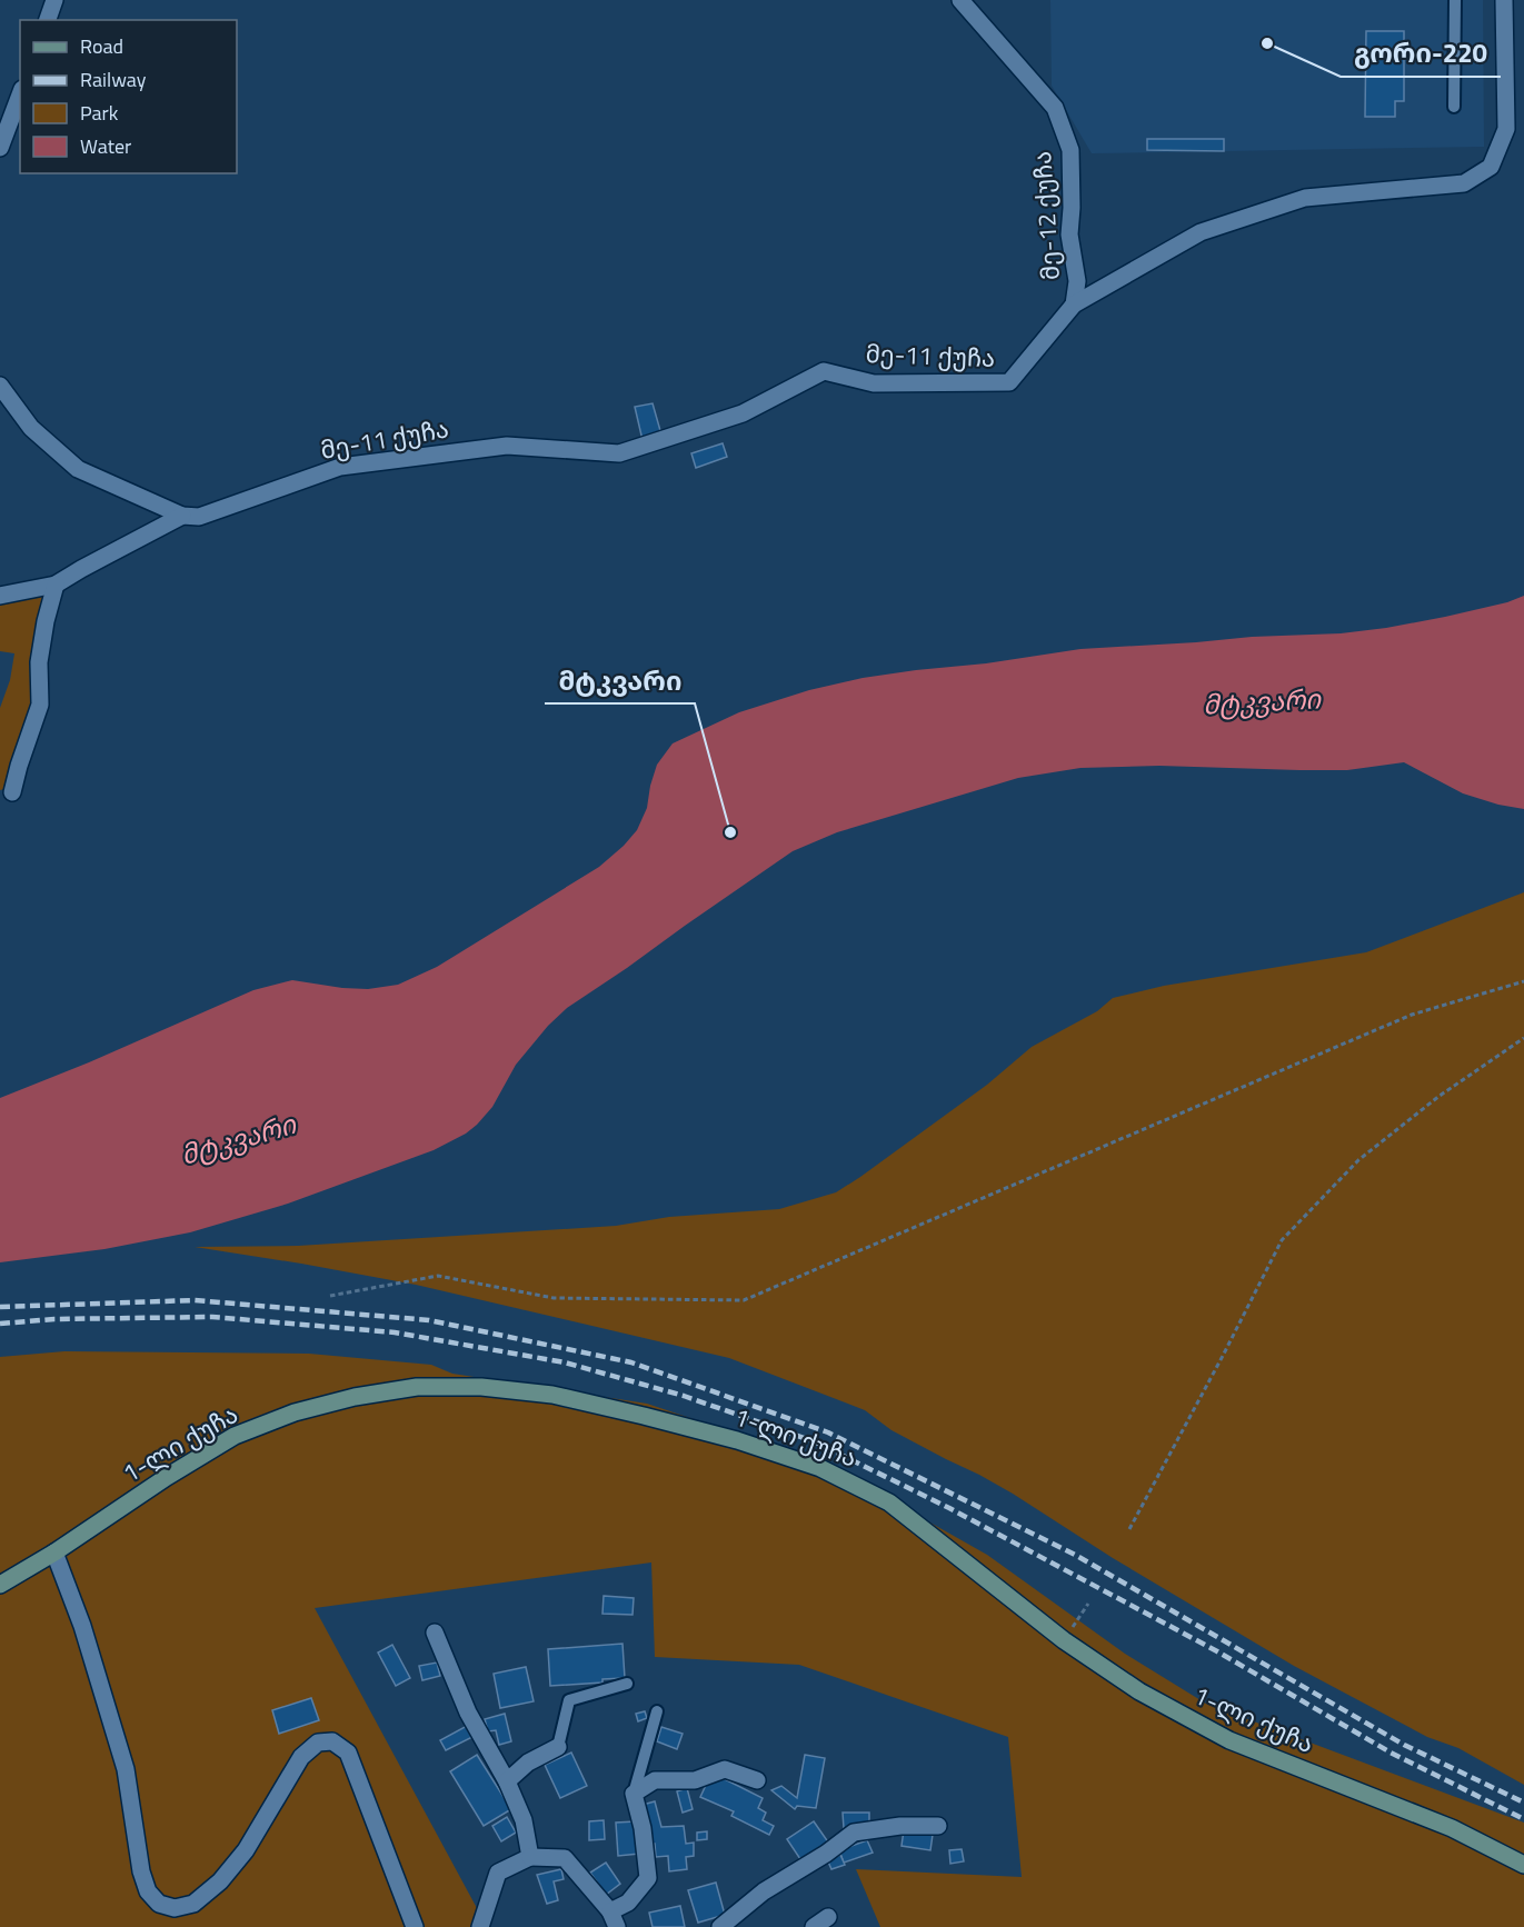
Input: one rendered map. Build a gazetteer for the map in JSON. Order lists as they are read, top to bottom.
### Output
{
  "streets": {
    "main road": ["1-ლი ქუჩა"],
    "street": ["მე-12 ქუჩა", "მე-11 ქუჩა"]
  },
  "crossings": [
    ["მე-12 ქუჩა", "მე-11 ქუჩა"]
  ],
  "water": ["მტკვარი"],
  "places": ["გორი-220", "მტკვარი"],
  "legend": [
    "Road",
    "Railway",
    "Park",
    "Water"
  ]
}
